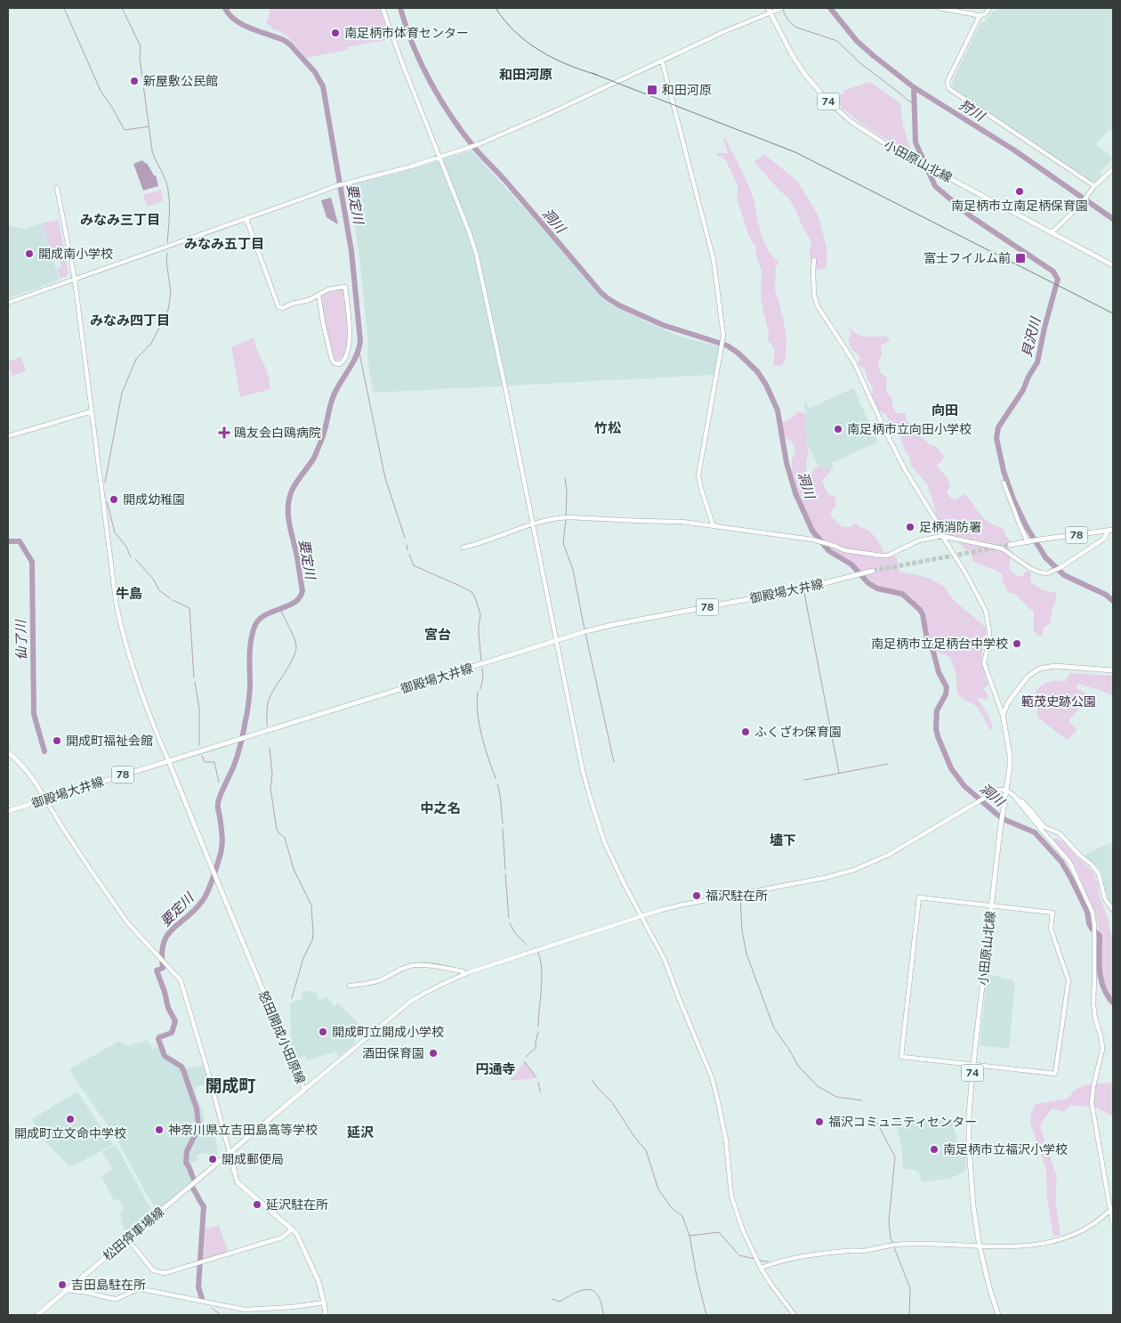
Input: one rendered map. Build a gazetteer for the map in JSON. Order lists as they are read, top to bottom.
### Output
{
  "streets": {
    "main road": [
      "74",
      "小田原山北線",
      "78",
      "御殿場大井線",
      "怒田開成小田原線",
      "松田停車場線"
    ]
  },
  "crossings": [
    ["御殿場大井線", "怒田開成小田原線"],
    ["怒田開成小田原線", "松田停車場線"]
  ],
  "districts": [
    "和田河原",
    "みなみ三丁目",
    "みなみ五丁目",
    "みなみ四丁目",
    "向田",
    "竹松",
    "牛島",
    "宮台",
    "中之名",
    "壗下",
    "円通寺",
    "開成町",
    "延沢"
  ],
  "water": [
    "狩川",
    "要定川",
    "洞川",
    "貝沢川",
    "仙了川"
  ],
  "parks": ["範茂史跡公園"],
  "places": {
    "other": [
      "南足柄市体育センター",
      "新屋敷公民館",
      "南足柄市立南足柄保育園",
      "開成南小学校",
      "南足柄市立向田小学校",
      "開成幼稚園",
      "足柄消防署",
      "南足柄市立足柄台中学校",
      "ふくざわ保育園",
      "開成町福祉会館",
      "福沢駐在所",
      "開成町立開成小学校",
      "酒田保育園",
      "開成町立文命中学校",
      "福沢コミュニティセンター",
      "神奈川県立吉田島高等学校",
      "南足柄市立福沢小学校",
      "開成郵便局",
      "延沢駐在所",
      "吉田島駐在所"
    ],
    "transit": ["和田河原", "富士フイルム前"],
    "health": ["鴎友会白鴎病院"]
  }
}
